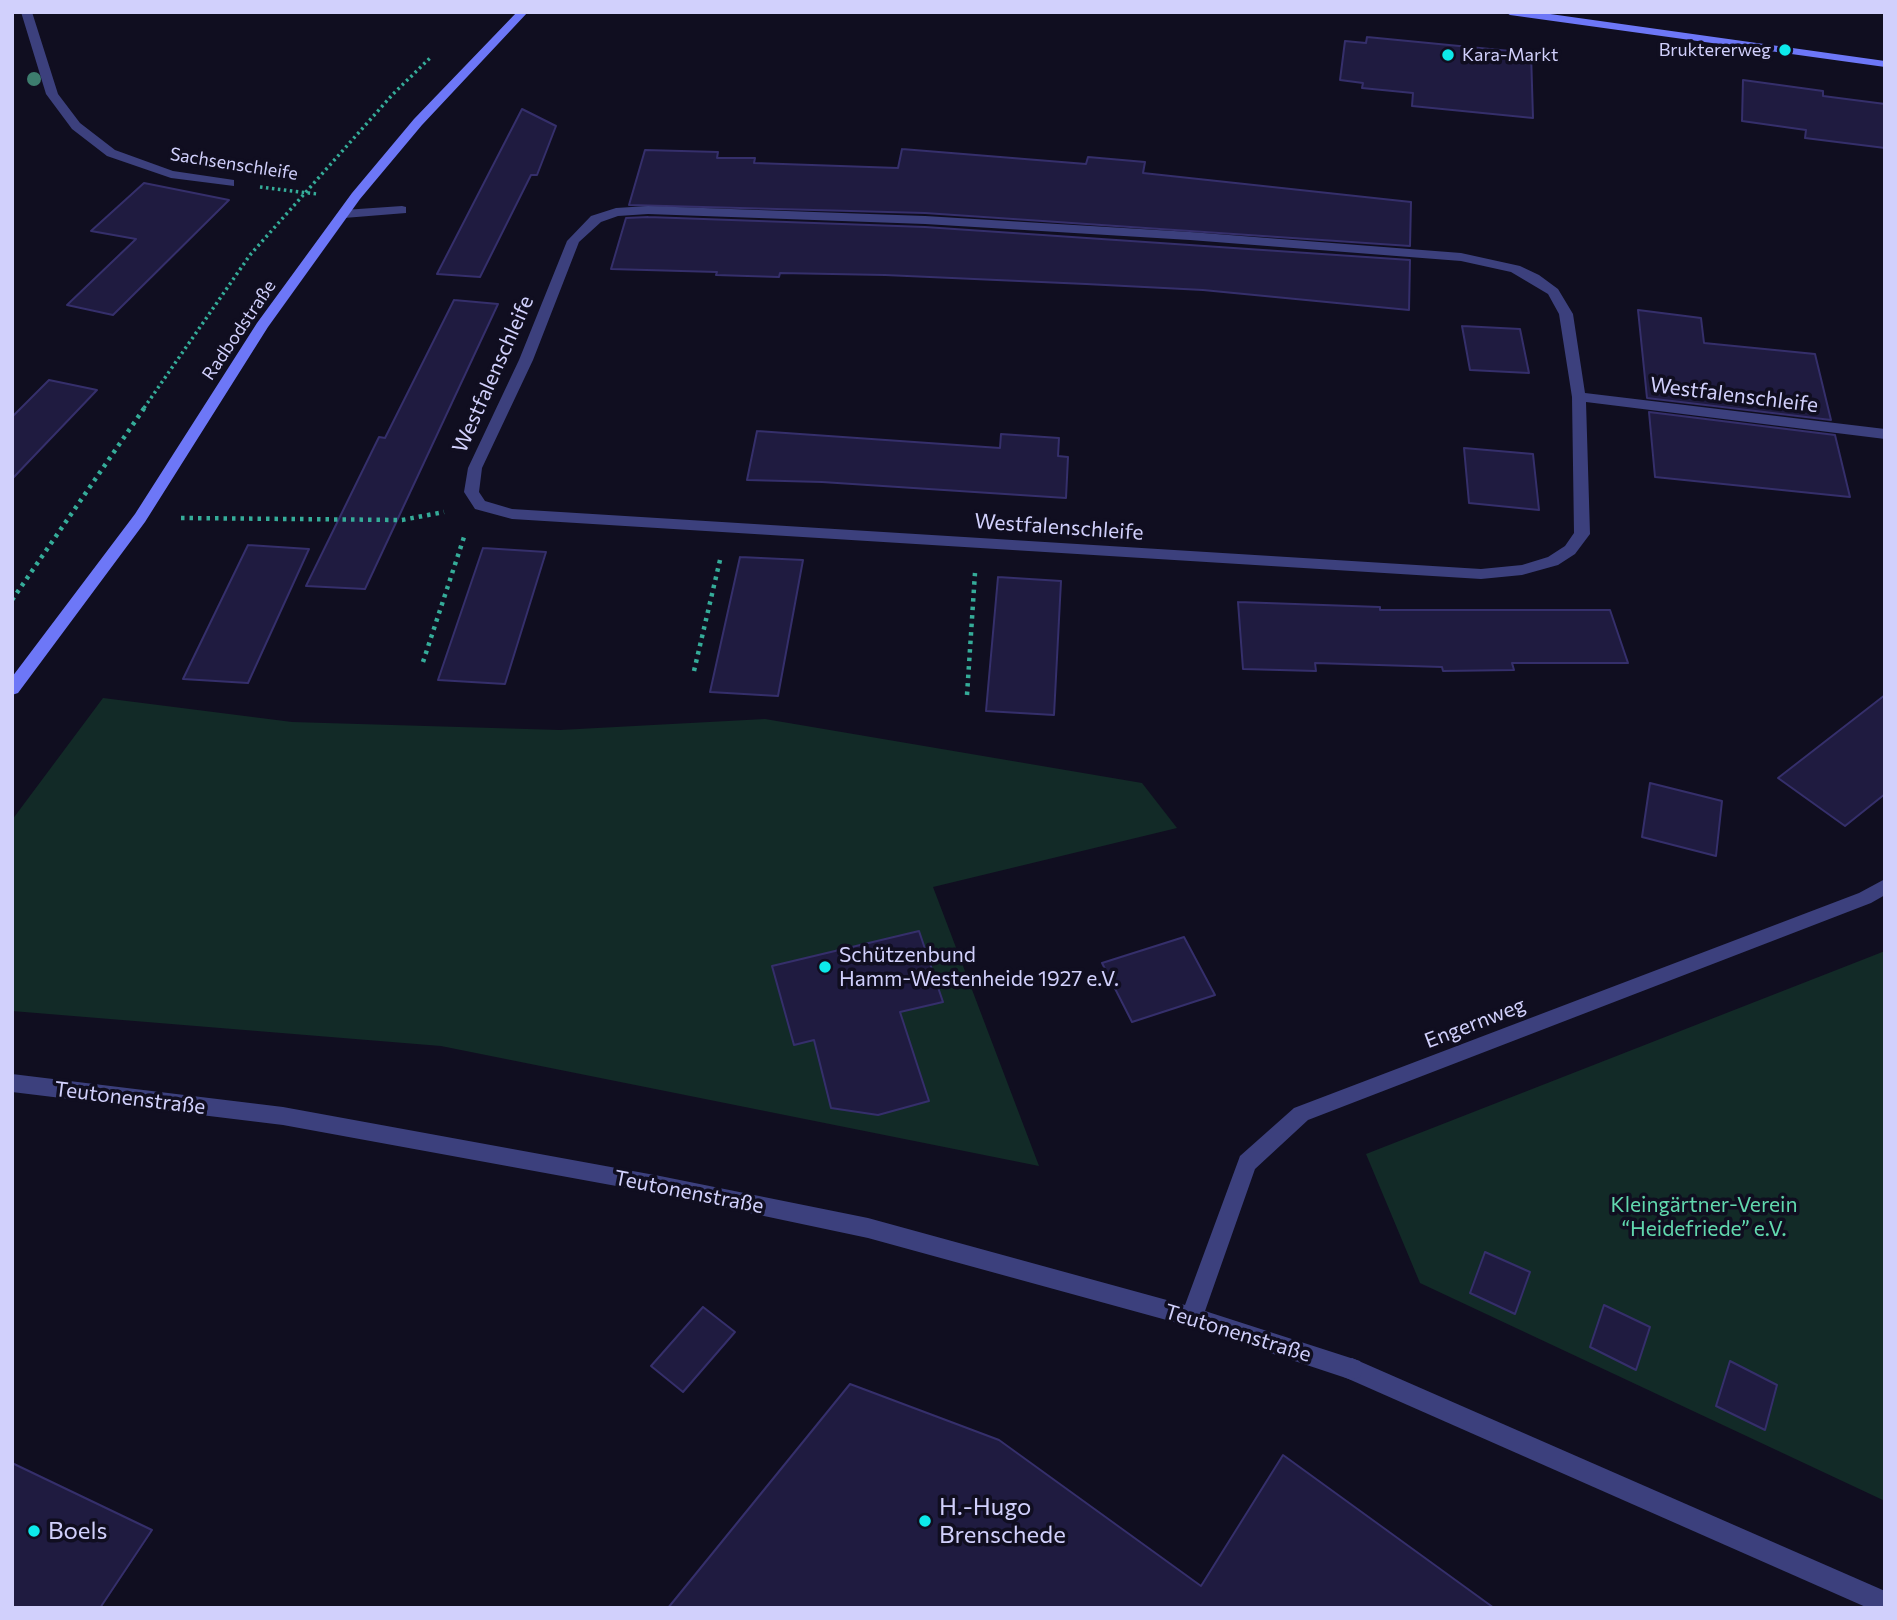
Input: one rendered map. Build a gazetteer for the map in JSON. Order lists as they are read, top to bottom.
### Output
{
  "streets": {
    "main road": ["Radbodstraße"],
    "street": [
      "Sachsenschleife",
      "Westfalenschleife",
      "Engernweg",
      "Teutonenstraße"
    ]
  },
  "crossings": [
    ["Sachsenschleife", "Radbodstraße"],
    ["Engernweg", "Teutonenstraße"]
  ],
  "parks": ["Kleingärtner-Verein “Heidefriede” e.V."],
  "places": [
    "Bruktererweg",
    "Kara-Markt",
    "Schützenbund Hamm-Westenheide 1927 e.V.",
    "H.-Hugo Brenschede",
    "Boels"
  ]
}
